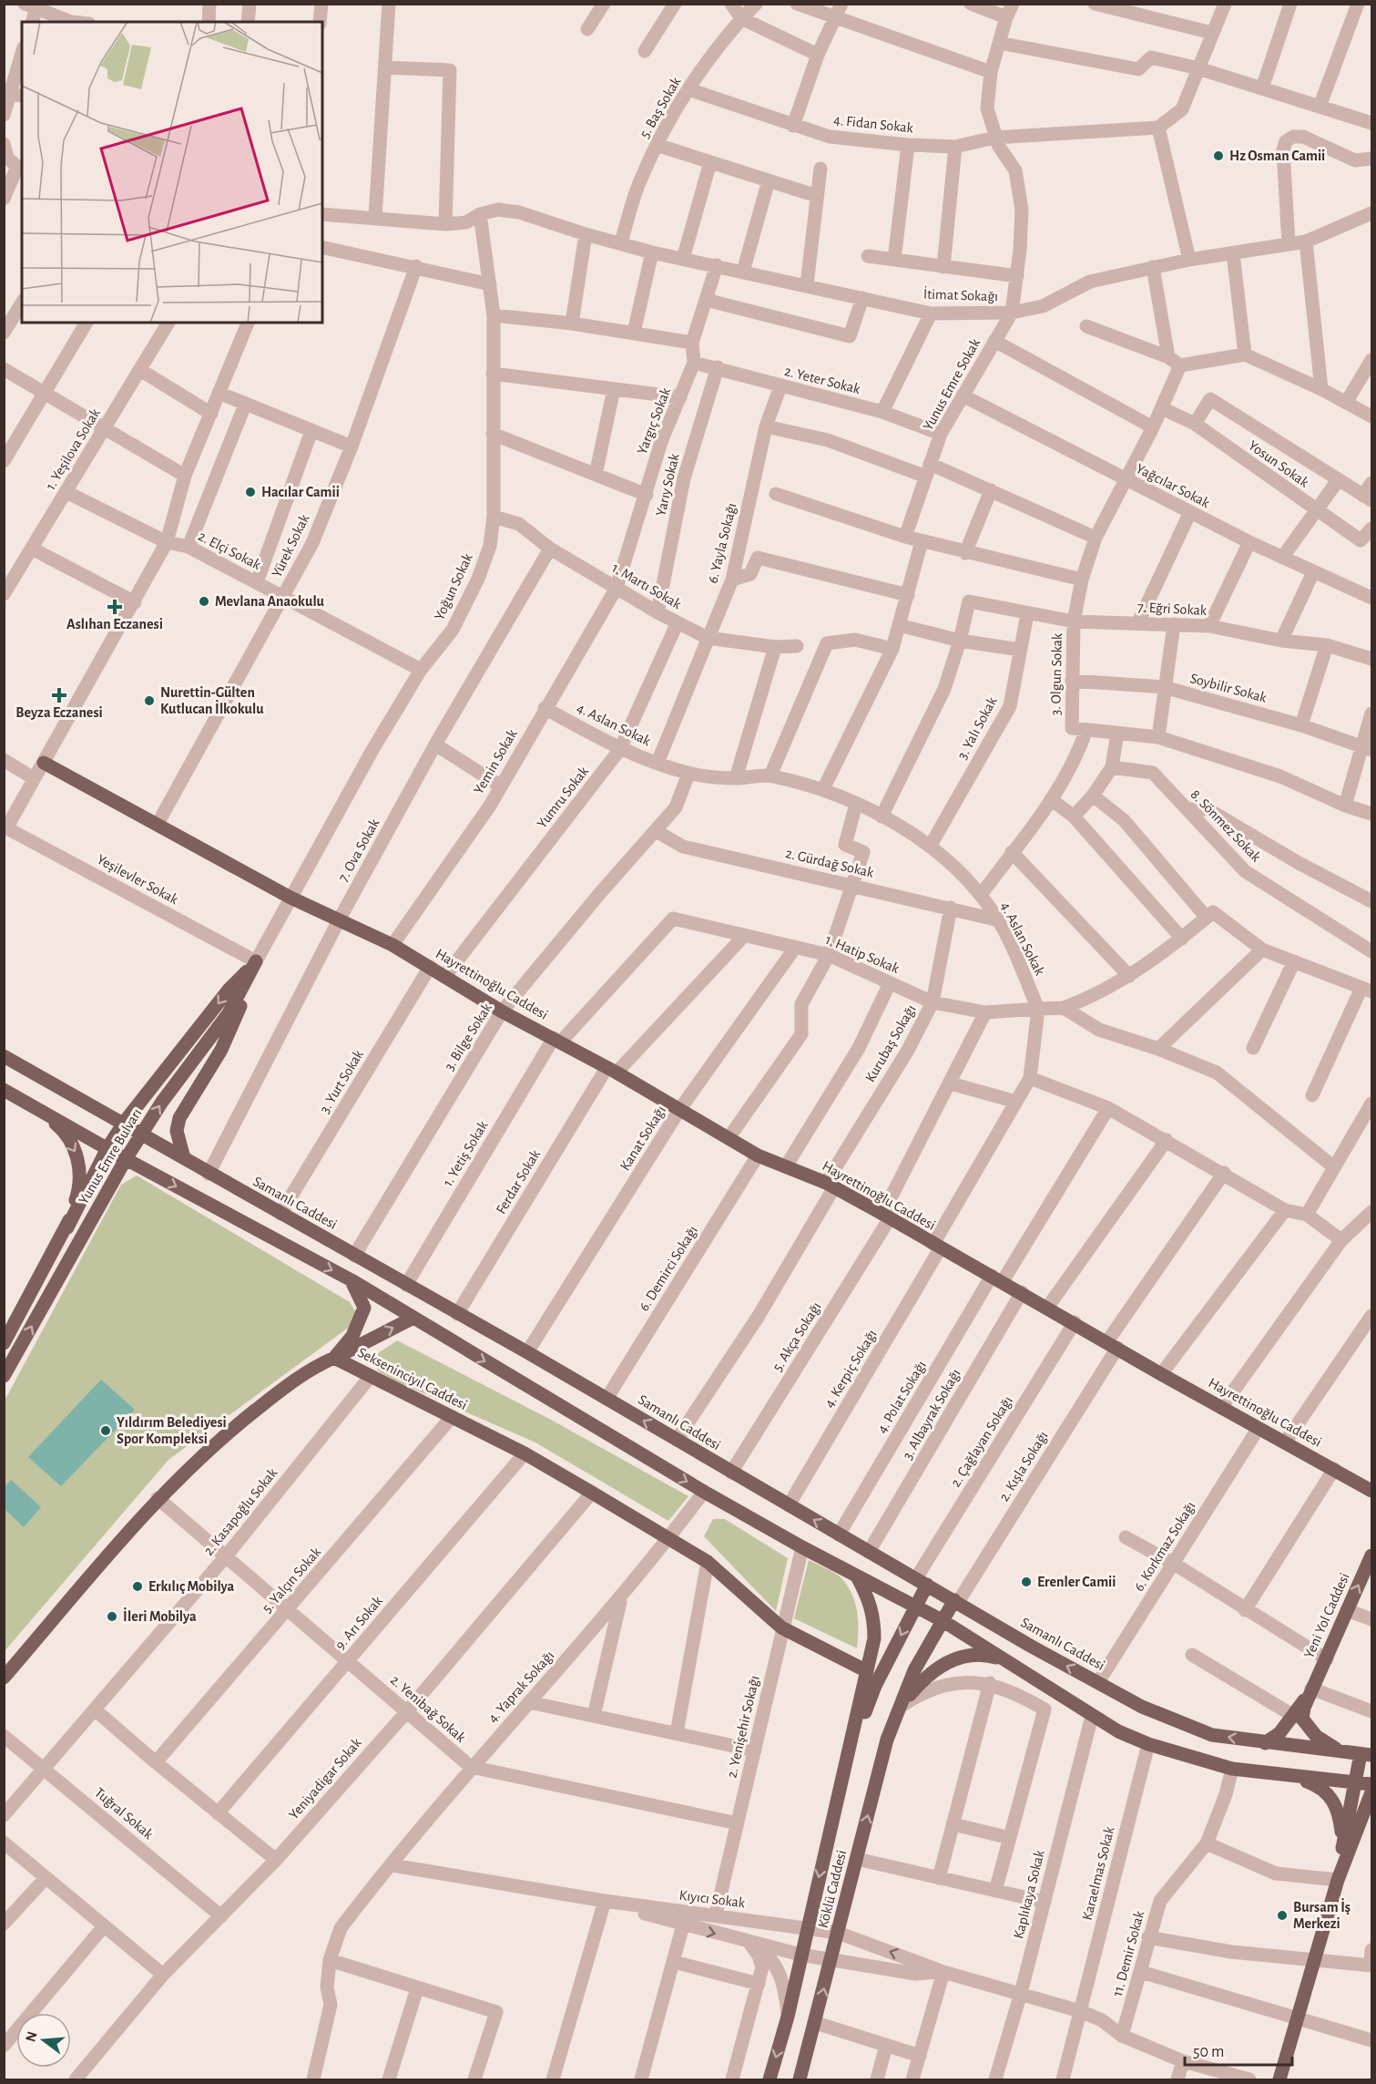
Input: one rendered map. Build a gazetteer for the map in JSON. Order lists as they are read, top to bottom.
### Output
{
  "streets": {
    "main road": [
      "Hayrettinoğlu Caddesi",
      "Yunus Emre Bulvarı",
      "Samanlı Caddesi",
      "Sekseninciyıl Caddesi",
      "Yeni Yol Caddesi",
      "Köklü Caddesi"
    ],
    "street": [
      "5. Baş Sokak",
      "4. Fidan Sokak",
      "İtimat Sokağı",
      "2. Yeter Sokak",
      "Yunus Emre Sokak",
      "Yargıç Sokak",
      "1. Yeşilova Sokak",
      "Yosun Sokak",
      "Yarıy Sokak",
      "Yağcılar Sokak",
      "6. Yayla Sokağı",
      "Yürek Sokak",
      "2. Elçi Sokak",
      "1. Martı Sokak",
      "Yoğun Sokak",
      "7. Eğri Sokak",
      "3. Olgun Sokak",
      "Soybilir Sokak",
      "4. Aslan Sokak",
      "3. Yalı Sokak",
      "Yemin Sokak",
      "Yumru Sokak",
      "8. Sönmez Sokak",
      "7. Ova Sokak",
      "2. Gürdağ Sokak",
      "Yeşilevler Sokak",
      "1. Hatip Sokak",
      "3. Bilge Sokak",
      "Kurubaş Sokağı",
      "3. Yurt Sokak",
      "Kanat Sokağı",
      "1. Yetiş Sokak",
      "Ferdar Sokak",
      "6. Demirci Sokağı",
      "5. Akça Sokağı",
      "4. Kerpiç Sokağı",
      "4. Polat Sokağı",
      "3. Albayrak Sokağı",
      "2. Çağlayan Sokağı",
      "2. Kışla Sokağı",
      "2. Kasapoğlu Sokak",
      "6. Korkmaz Sokağı",
      "5. Yalçın Sokak",
      "9. Arı Sokak",
      "4. Yaprak Sokağı",
      "2. Yenibağ Sokak",
      "2. Yenişehir Sokağı",
      "Yeniyadigar Sokak",
      "Tuğral Sokak",
      "Karaelmas Sokak",
      "Kaplıkaya Sokak",
      "Kıyıcı Sokak",
      "11. Demir Sokak"
    ]
  },
  "crossings": [
    ["5. Baş Sokak", "4. Fidan Sokak"],
    ["5. Baş Sokak", "İtimat Sokağı"],
    ["İtimat Sokağı", "Yunus Emre Sokak"],
    ["İtimat Sokağı", "Yargıç Sokak"],
    ["İtimat Sokağı", "Yoğun Sokak"],
    ["2. Yeter Sokak", "Yunus Emre Sokak"],
    ["2. Yeter Sokak", "Yargıç Sokak"],
    ["2. Yeter Sokak", "Yarıy Sokak"],
    ["2. Yeter Sokak", "6. Yayla Sokağı"],
    ["Yunus Emre Sokak", "Yağcılar Sokak"],
    ["Yargıç Sokak", "1. Martı Sokak"],
    ["Yargıç Sokak", "Yemin Sokak"],
    ["1. Yeşilova Sokak", "2. Elçi Sokak"],
    ["Yosun Sokak", "3. Olgun Sokak"],
    ["Yarıy Sokak", "1. Martı Sokak"],
    ["Yağcılar Sokak", "3. Olgun Sokak"],
    ["6. Yayla Sokağı", "1. Martı Sokak"],
    ["6. Yayla Sokağı", "4. Aslan Sokak"],
    ["Yürek Sokak", "2. Elçi Sokak"],
    ["2. Elçi Sokak", "Yoğun Sokak"],
    ["1. Martı Sokak", "Yoğun Sokak"],
    ["1. Martı Sokak", "Yemin Sokak"],
    ["1. Martı Sokak", "Yumru Sokak"],
    ["1. Martı Sokak", "7. Ova Sokak"],
    ["Yoğun Sokak", "Yeşilevler Sokak"],
    ["Yoğun Sokak", "Hayrettinoğlu Caddesi"],
    ["Yoğun Sokak", "Yunus Emre Bulvarı"],
    ["7. Eğri Sokak", "3. Olgun Sokak"],
    ["7. Eğri Sokak", "3. Yalı Sokak"],
    ["3. Olgun Sokak", "Soybilir Sokak"],
    ["4. Aslan Sokak", "3. Yalı Sokak"],
    ["4. Aslan Sokak", "Yemin Sokak"],
    ["4. Aslan Sokak", "Yumru Sokak"],
    ["4. Aslan Sokak", "2. Gürdağ Sokak"],
    ["4. Aslan Sokak", "1. Hatip Sokak"],
    ["4. Aslan Sokak", "3. Bilge Sokak"],
    ["4. Aslan Sokak", "4. Kerpiç Sokağı"],
    ["Yemin Sokak", "Hayrettinoğlu Caddesi"],
    ["Yumru Sokak", "Hayrettinoğlu Caddesi"],
    ["7. Ova Sokak", "Hayrettinoğlu Caddesi"],
    ["7. Ova Sokak", "Samanlı Caddesi"],
    ["2. Gürdağ Sokak", "3. Bilge Sokak"],
    ["2. Gürdağ Sokak", "Kurubaş Sokağı"],
    ["Yeşilevler Sokak", "Yunus Emre Bulvarı"],
    ["1. Hatip Sokak", "Kurubaş Sokağı"],
    ["1. Hatip Sokak", "Kanat Sokağı"],
    ["1. Hatip Sokak", "1. Yetiş Sokak"],
    ["1. Hatip Sokak", "Ferdar Sokak"],
    ["1. Hatip Sokak", "5. Akça Sokağı"],
    ["1. Hatip Sokak", "4. Kerpiç Sokağı"],
    ["Hayrettinoğlu Caddesi", "3. Bilge Sokak"],
    ["Hayrettinoğlu Caddesi", "Kurubaş Sokağı"],
    ["Hayrettinoğlu Caddesi", "3. Yurt Sokak"],
    ["Hayrettinoğlu Caddesi", "Kanat Sokağı"],
    ["Hayrettinoğlu Caddesi", "1. Yetiş Sokak"],
    ["Hayrettinoğlu Caddesi", "Ferdar Sokak"],
    ["Hayrettinoğlu Caddesi", "6. Demirci Sokağı"],
    ["Hayrettinoğlu Caddesi", "5. Akça Sokağı"],
    ["Hayrettinoğlu Caddesi", "4. Kerpiç Sokağı"],
    ["Hayrettinoğlu Caddesi", "4. Polat Sokağı"],
    ["Hayrettinoğlu Caddesi", "3. Albayrak Sokağı"],
    ["Hayrettinoğlu Caddesi", "2. Çağlayan Sokağı"],
    ["Hayrettinoğlu Caddesi", "2. Kışla Sokağı"],
    ["Hayrettinoğlu Caddesi", "6. Korkmaz Sokağı"],
    ["3. Bilge Sokak", "Samanlı Caddesi"],
    ["Kurubaş Sokağı", "Samanlı Caddesi"],
    ["3. Yurt Sokak", "Samanlı Caddesi"],
    ["Kanat Sokağı", "Samanlı Caddesi"],
    ["1. Yetiş Sokak", "Samanlı Caddesi"],
    ["Yunus Emre Bulvarı", "Samanlı Caddesi"],
    ["Ferdar Sokak", "Samanlı Caddesi"],
    ["Samanlı Caddesi", "6. Demirci Sokağı"],
    ["Samanlı Caddesi", "5. Akça Sokağı"],
    ["Samanlı Caddesi", "4. Kerpiç Sokağı"],
    ["Samanlı Caddesi", "4. Polat Sokağı"],
    ["Samanlı Caddesi", "3. Albayrak Sokağı"],
    ["Samanlı Caddesi", "2. Çağlayan Sokağı"],
    ["Samanlı Caddesi", "2. Kışla Sokağı"],
    ["Samanlı Caddesi", "6. Korkmaz Sokağı"],
    ["Samanlı Caddesi", "Yeni Yol Caddesi"],
    ["Samanlı Caddesi", "Köklü Caddesi"],
    ["Sekseninciyıl Caddesi", "2. Kasapoğlu Sokak"],
    ["Sekseninciyıl Caddesi", "5. Yalçın Sokak"],
    ["Sekseninciyıl Caddesi", "9. Arı Sokak"],
    ["Sekseninciyıl Caddesi", "4. Yaprak Sokağı"],
    ["Sekseninciyıl Caddesi", "2. Yenibağ Sokak"],
    ["Sekseninciyıl Caddesi", "2. Yenişehir Sokağı"],
    ["Sekseninciyıl Caddesi", "Yeniyadigar Sokak"],
    ["2. Kışla Sokağı", "Köklü Caddesi"],
    ["2. Kasapoğlu Sokak", "2. Yenibağ Sokak"],
    ["2. Kasapoğlu Sokak", "Tuğral Sokak"],
    ["5. Yalçın Sokak", "2. Yenibağ Sokak"],
    ["9. Arı Sokak", "2. Yenibağ Sokak"],
    ["4. Yaprak Sokağı", "2. Yenibağ Sokak"],
    ["4. Yaprak Sokağı", "Kıyıcı Sokak"],
    ["2. Yenibağ Sokak", "2. Yenişehir Sokağı"],
    ["2. Yenibağ Sokak", "Yeniyadigar Sokak"],
    ["2. Yenişehir Sokağı", "Kıyıcı Sokak"],
    ["Yeniyadigar Sokak", "Tuğral Sokak"],
    ["Karaelmas Sokak", "Kıyıcı Sokak"],
    ["Köklü Caddesi", "Kıyıcı Sokak"],
    ["Kaplıkaya Sokak", "Kıyıcı Sokak"],
    ["Kıyıcı Sokak", "11. Demir Sokak"]
  ],
  "places": {
    "other": [
      "Hz Osman Camii",
      "Hacılar Camii",
      "Mevlana Anaokulu",
      "Nurettin-Gülten Kutlucan İlkokulu",
      "Yıldırım Belediyesi Spor Kompleksi",
      "Erenler Camii",
      "Erkılıç Mobilya",
      "İleri Mobilya",
      "Bursam İş Merkezi"
    ],
    "health": ["Aslıhan Eczanesi", "Beyza Eczanesi"]
  },
  "scale_bar": "50 m",
  "north": "left"
}
